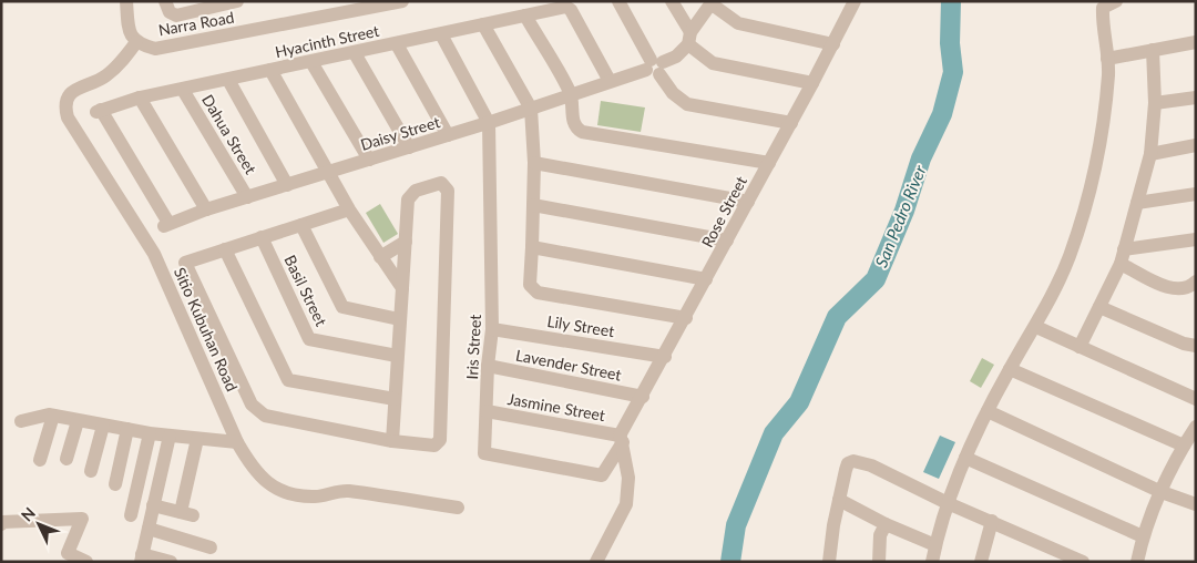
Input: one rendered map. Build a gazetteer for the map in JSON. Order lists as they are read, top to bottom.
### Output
{
  "streets": {
    "street": [
      "Narra Road",
      "Hyacinth Street",
      "Daisy Street",
      "Dahua Street",
      "Rose Street",
      "Basil Street",
      "Lily Street",
      "Sitio Kubuhan Road",
      "Iris Street",
      "Lavender Street",
      "Jasmine Street"
    ]
  },
  "crossings": [
    ["Narra Road", "Sitio Kubuhan Road"],
    ["Hyacinth Street", "Daisy Street"],
    ["Hyacinth Street", "Dahua Street"],
    ["Daisy Street", "Dahua Street"],
    ["Daisy Street", "Iris Street"],
    ["Rose Street", "Lily Street"],
    ["Rose Street", "Iris Street"],
    ["Rose Street", "Lavender Street"],
    ["Rose Street", "Jasmine Street"],
    ["Lily Street", "Iris Street"],
    ["Iris Street", "Lavender Street"],
    ["Iris Street", "Jasmine Street"]
  ],
  "water": ["San Pedro River"],
  "north": "top left"
}
